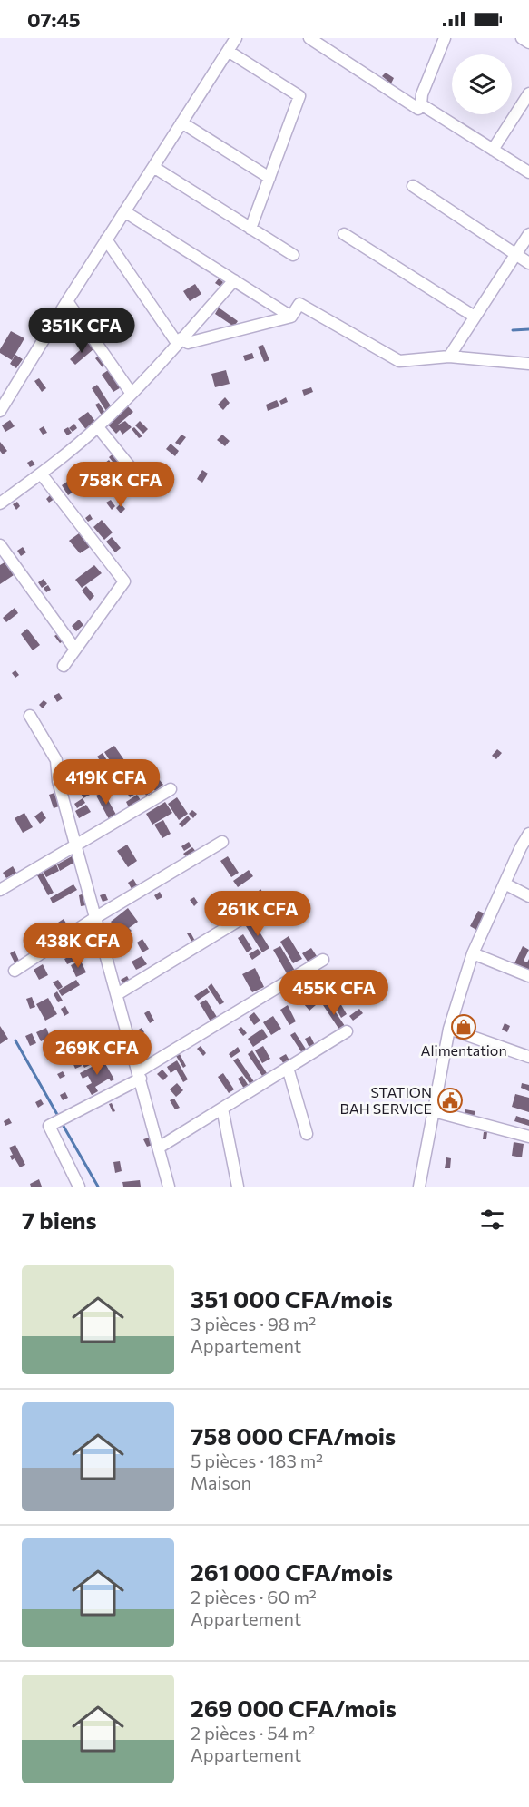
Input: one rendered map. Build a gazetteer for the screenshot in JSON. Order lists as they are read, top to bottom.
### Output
{
  "places": {
    "shop": ["Alimentation"],
    "public building": ["STATION BAH SERVICE"]
  },
  "page": {
    "status": "07:45",
    "price": [
      "351K CFA",
      "758K CFA",
      "419K CFA",
      "261K CFA",
      "438K CFA",
      "455K CFA",
      "269K CFA"
    ],
    "heading": "7 biens",
    "list": [
      {
        "name": "351 000 CFA/mois",
        "note": "3 pièces · 98 m² · Appartement"
      },
      {
        "name": "758 000 CFA/mois",
        "note": "5 pièces · 183 m² · Maison"
      },
      {
        "name": "261 000 CFA/mois",
        "note": "2 pièces · 60 m² · Appartement"
      },
      {
        "name": "269 000 CFA/mois",
        "note": "2 pièces · 54 m² · Appartement"
      }
    ]
  }
}
